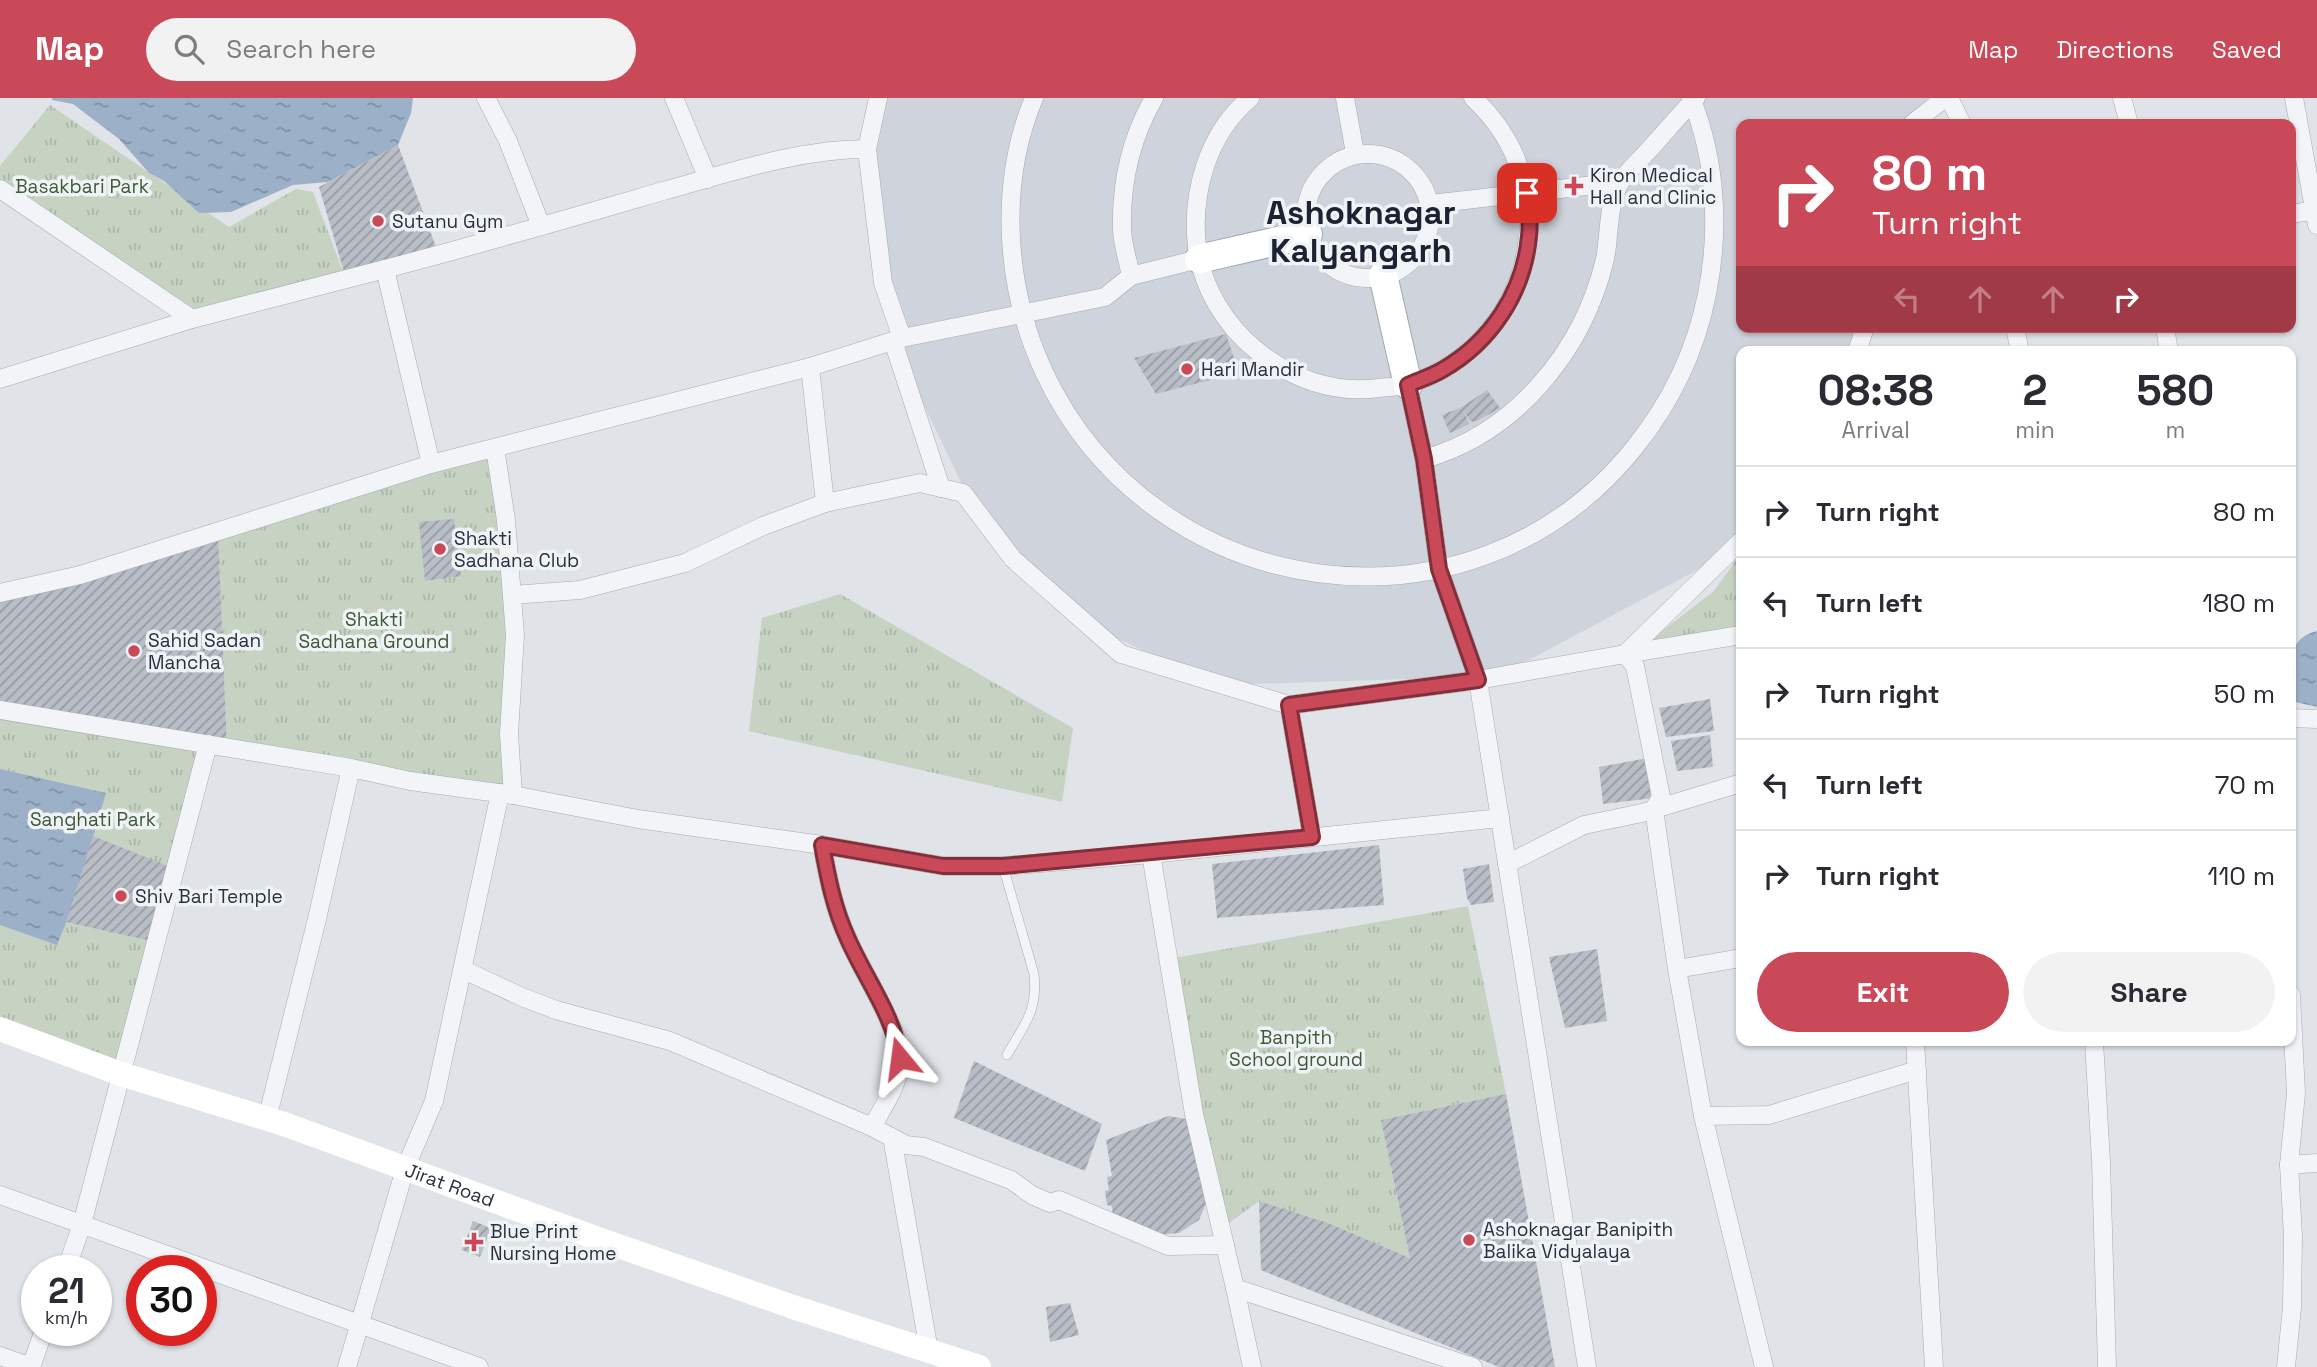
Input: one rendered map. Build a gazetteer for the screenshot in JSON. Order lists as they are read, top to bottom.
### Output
{
  "streets": {
    "main road": ["Jirat Road"]
  },
  "districts": ["Ashoknagar Kalyangarh"],
  "parks": [
    "Basakbari Park",
    "Shakti Sadhana Ground",
    "Sanghati Park",
    "Banpith School ground"
  ],
  "places": {
    "health": ["Kiron Medical Hall and Clinic", "Blue Print Nursing Home"],
    "other": [
      "Sutanu Gym",
      "Hari Mandir",
      "Shakti Sadhana Club",
      "Sahid Sadan Mancha",
      "Shiv Bari Temple",
      "Ashoknagar Banipith Balika Vidyalaya"
    ]
  },
  "page": {
    "header": "Map",
    "search": "Search here",
    "nav": ["Map", "Directions", "Saved"],
    "turn": ["80 m", "Turn right"],
    "eta": [
      "08:38",
      "Arrival",
      "2",
      "min",
      "580",
      "m"
    ],
    "list": [
      {
        "name": "Turn right",
        "value": "80 m"
      },
      {
        "name": "Turn left",
        "value": "180 m"
      },
      {
        "name": "Turn right",
        "value": "50 m"
      },
      {
        "name": "Turn left",
        "value": "70 m"
      },
      {
        "name": "Turn right",
        "value": "110 m"
      }
    ],
    "buttons": ["Exit", "Share"],
    "speed": "21 km/h",
    "limit": "30"
  }
}
